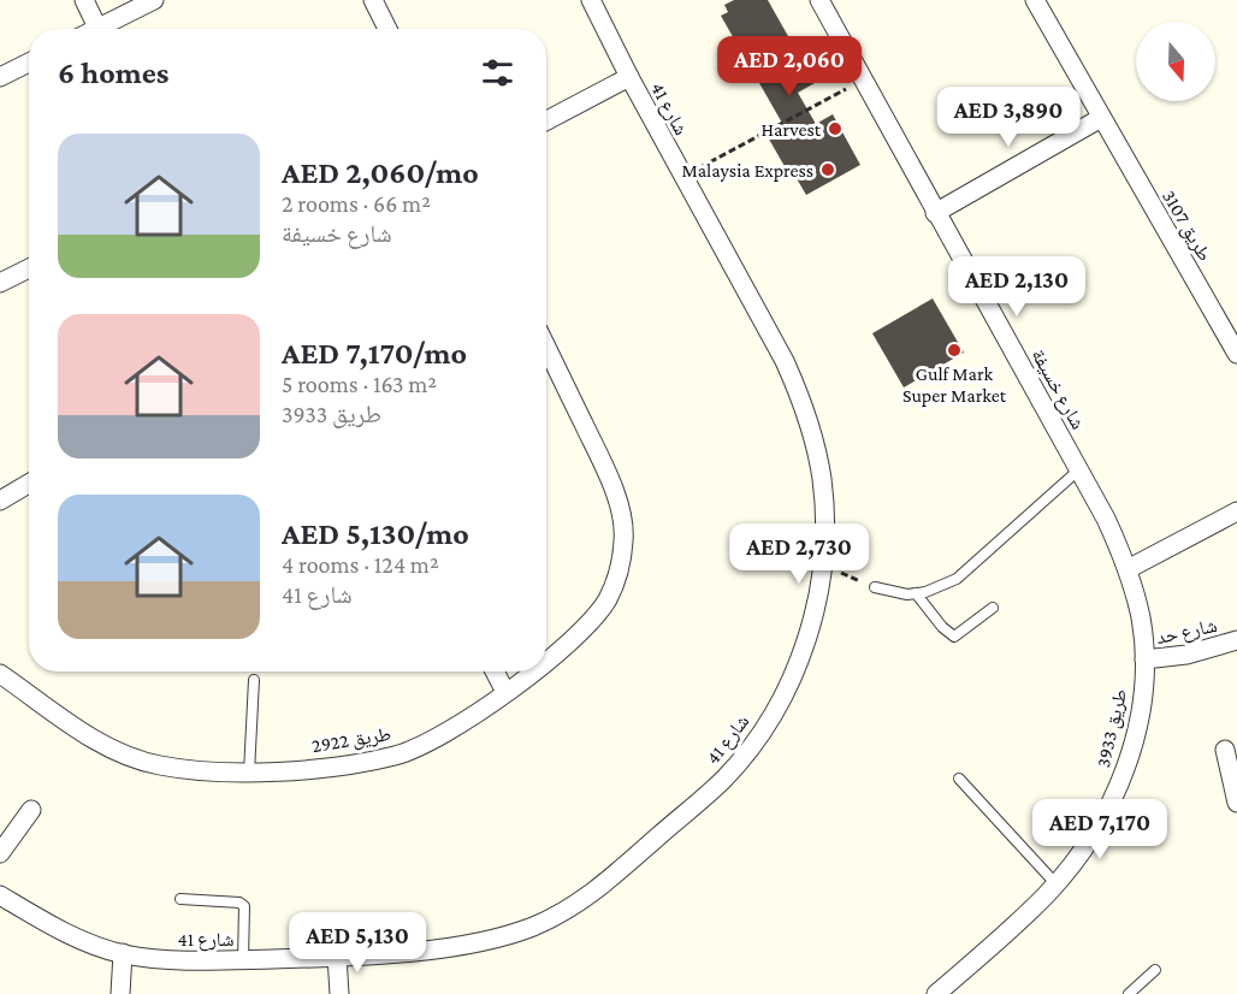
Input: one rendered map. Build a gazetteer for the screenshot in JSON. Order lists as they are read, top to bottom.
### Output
{
  "streets": {
    "street": [
      "شارع 41",
      "طريق 3107",
      "شارع خسيفة",
      "شارع حد",
      "طريق 3933",
      "طريق 2922"
    ]
  },
  "crossings": [
    ["شارع خسيفة", "شارع حد"],
    ["شارع خسيفة", "طريق 3933"],
    ["شارع حد", "طريق 3933"]
  ],
  "places": ["Harvest", "Malaysia Express", "Gulf Mark Super Market"],
  "north": "bottom",
  "page": {
    "heading": "6 homes",
    "price": [
      "AED 2,060",
      "AED 3,890",
      "AED 2,130",
      "AED 2,730",
      "AED 7,170",
      "AED 5,130"
    ],
    "list": [
      {
        "name": "AED 2,060/mo",
        "note": "2 rooms · 66 m² · شارع خسيفة"
      },
      {
        "name": "AED 7,170/mo",
        "note": "5 rooms · 163 m² · طريق 3933"
      },
      {
        "name": "AED 5,130/mo",
        "note": "4 rooms · 124 m² · شارع 41"
      }
    ]
  }
}
